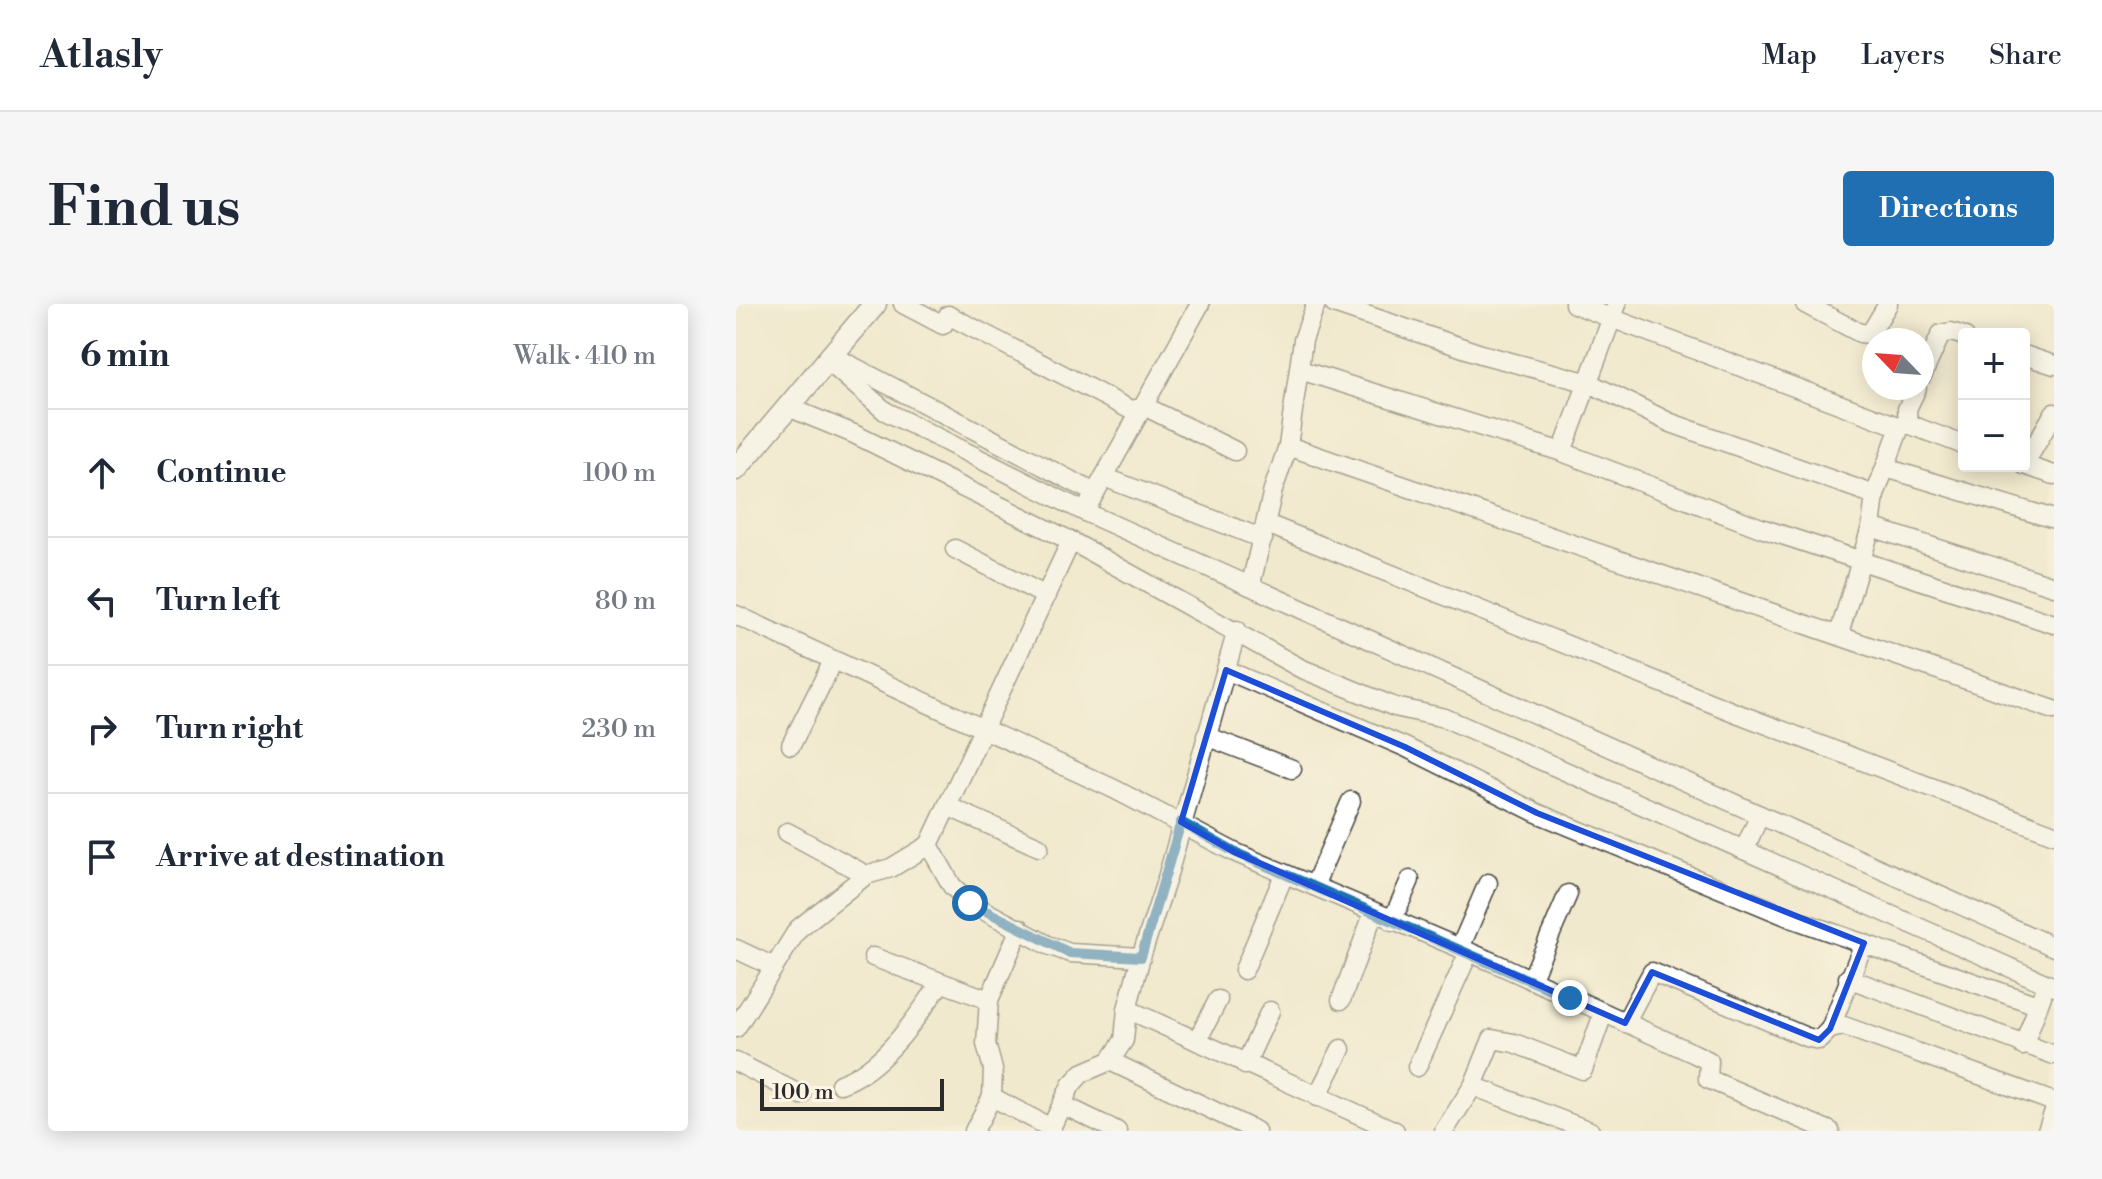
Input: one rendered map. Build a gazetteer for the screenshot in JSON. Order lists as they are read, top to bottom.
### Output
{
  "scale_bar": "100 m",
  "north": "top left",
  "page": {
    "header": "Atlasly",
    "nav": ["Map", "Layers", "Share"],
    "buttons": "Directions",
    "title": "Find us",
    "heading": ["6 min", "Walk · 410 m"],
    "map_buttons": ["+", "−"],
    "list": [
      ["Continue", "100 m"],
      ["Turn left", "80 m"],
      ["Turn right", "230 m"],
      "Arrive at destination"
    ],
    "scale": "100 m"
  }
}
